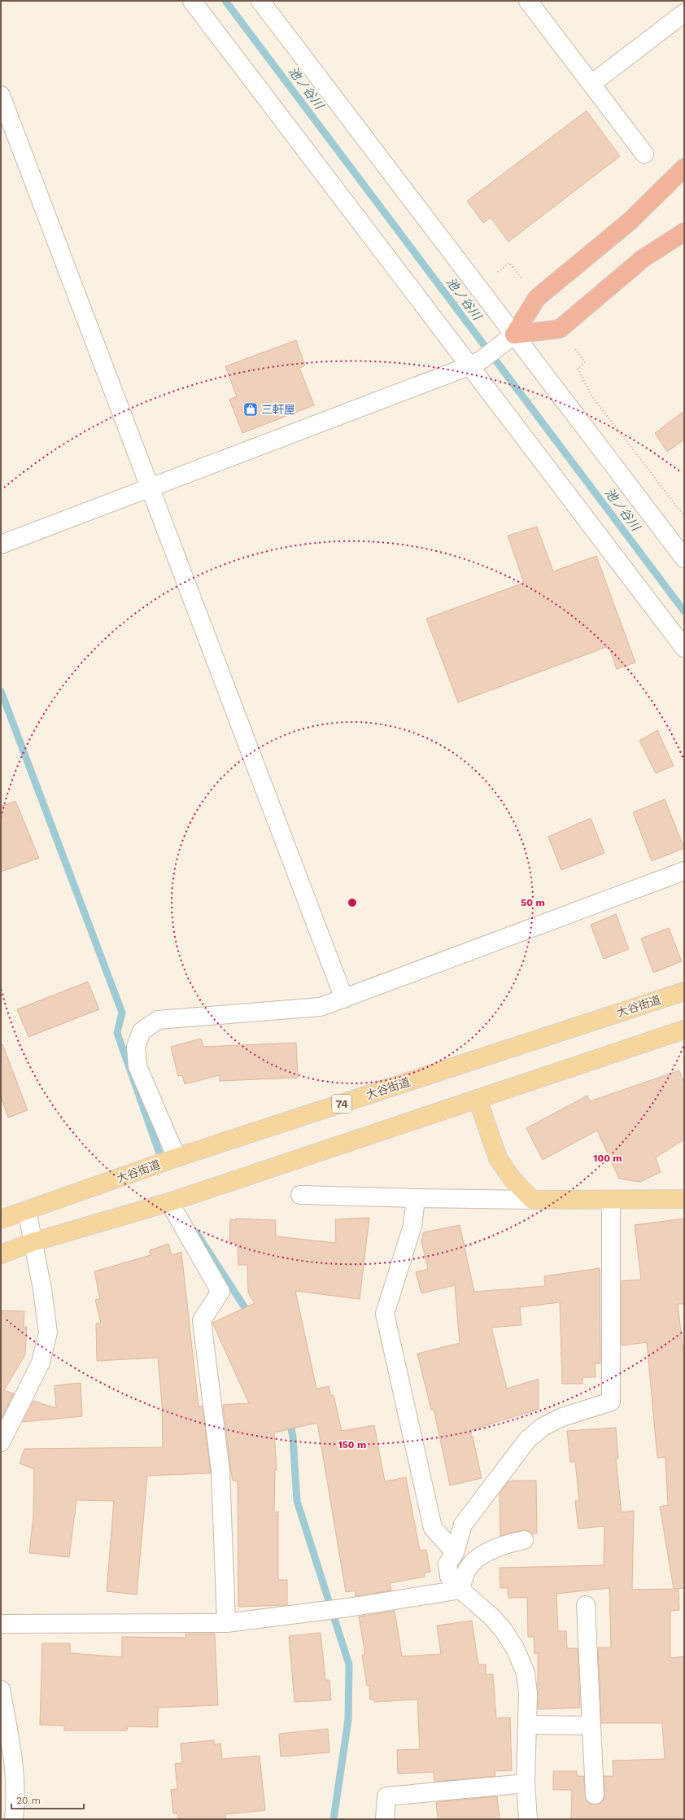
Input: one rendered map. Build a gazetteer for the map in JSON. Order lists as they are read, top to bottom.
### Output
{
  "streets": {
    "main road": ["大谷街道", "74"]
  },
  "water": ["池ノ谷川"],
  "places": {
    "shop": ["三軒屋"]
  },
  "scale_bar": "20 m",
  "rings": ["50 m", "100 m", "150 m"]
}
